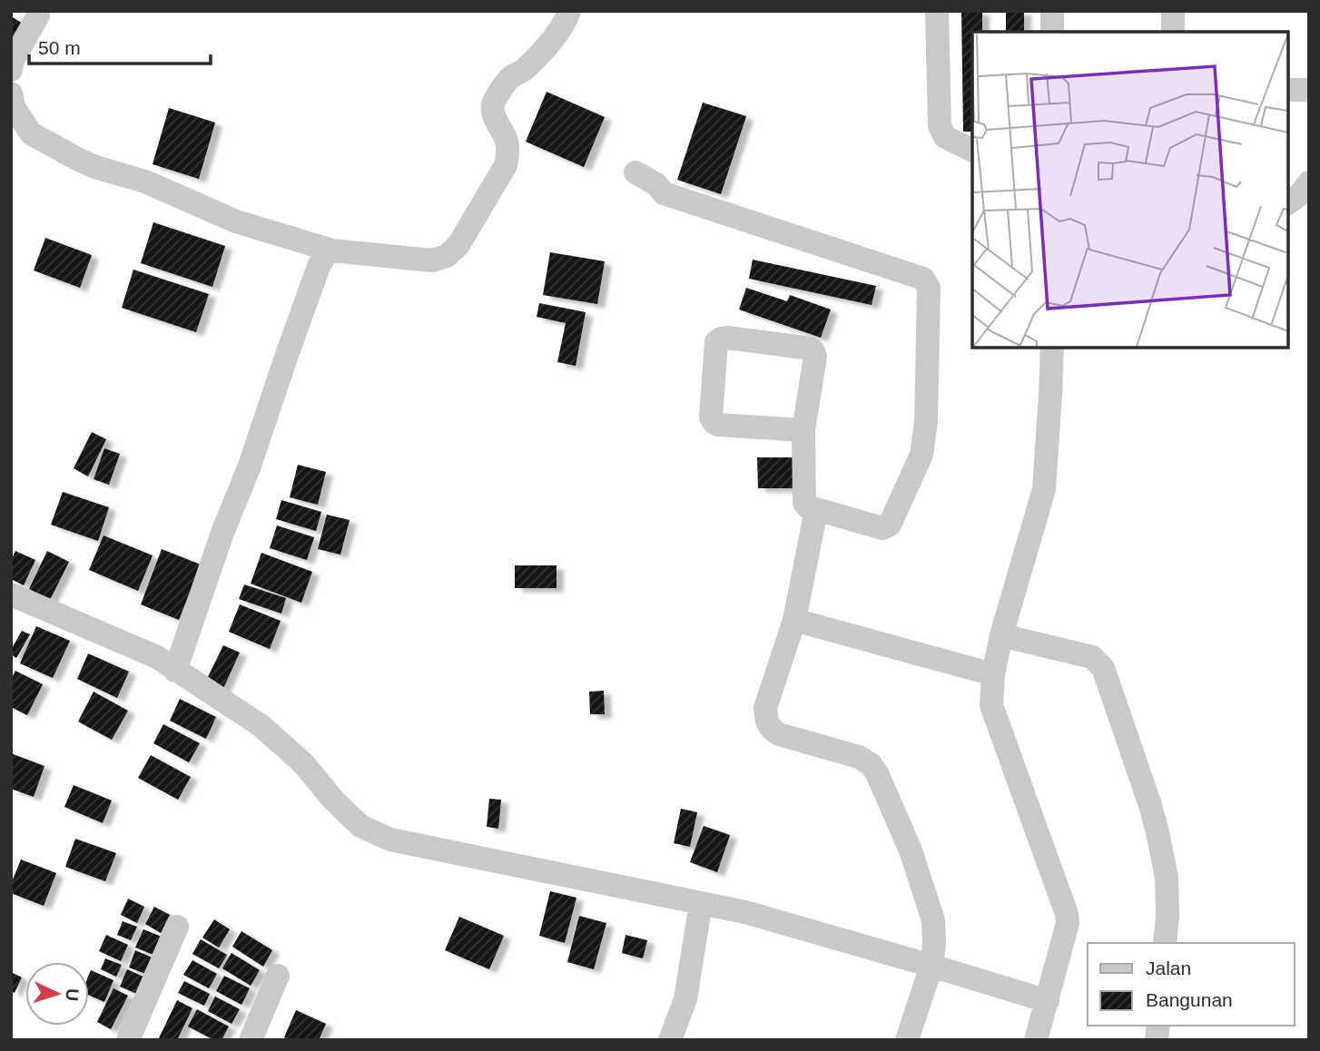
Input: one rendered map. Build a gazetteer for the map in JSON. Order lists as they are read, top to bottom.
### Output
{
  "legend": ["Jalan", "Bangunan"],
  "scale_bar": "50 m",
  "north": "right"
}
